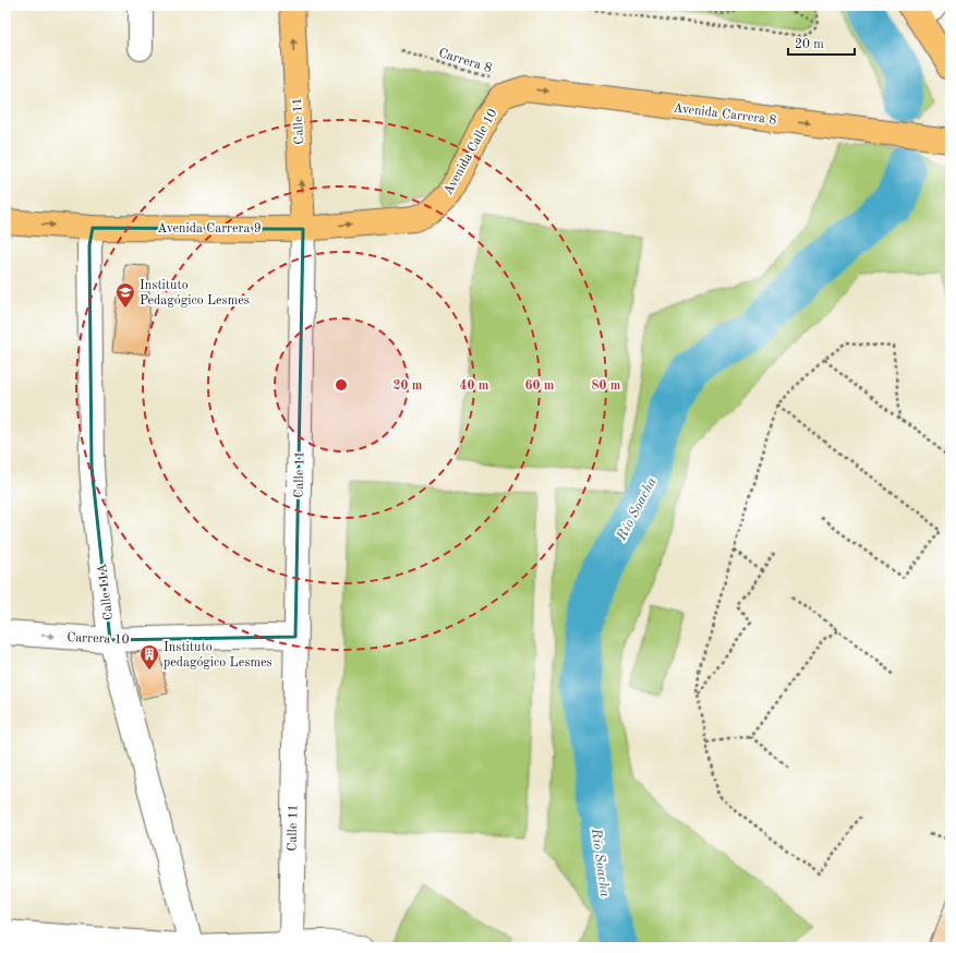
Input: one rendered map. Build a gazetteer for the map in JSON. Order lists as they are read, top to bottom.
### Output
{
  "streets": {
    "main road": [
      "Avenida Carrera 8",
      "Calle 11",
      "Avenida Calle 10",
      "Avenida Carrera 9"
    ],
    "street": ["Calle 11A", "Carrera 10"],
    "path": ["Carrera 8"]
  },
  "crossings": [
    ["Carrera 8", "Avenida Carrera 8"],
    ["Avenida Carrera 8", "Avenida Calle 10"],
    ["Calle 11", "Avenida Carrera 9"],
    ["Calle 11", "Carrera 10"],
    ["Avenida Calle 10", "Avenida Carrera 9"],
    ["Avenida Carrera 9", "Calle 11A"],
    ["Calle 11A", "Carrera 10"]
  ],
  "one_way": ["Avenida Carrera 8", "Avenida Carrera 9", "Carrera 10"],
  "water": ["Río Soacha"],
  "places": {
    "school or university": ["Instituto Pedagógico Lesmes"],
    "building": ["Instituto pedagógico Lesmes"]
  },
  "scale_bar": "20 m",
  "rings": [
    "20 m",
    "40 m",
    "60 m",
    "80 m"
  ]
}
